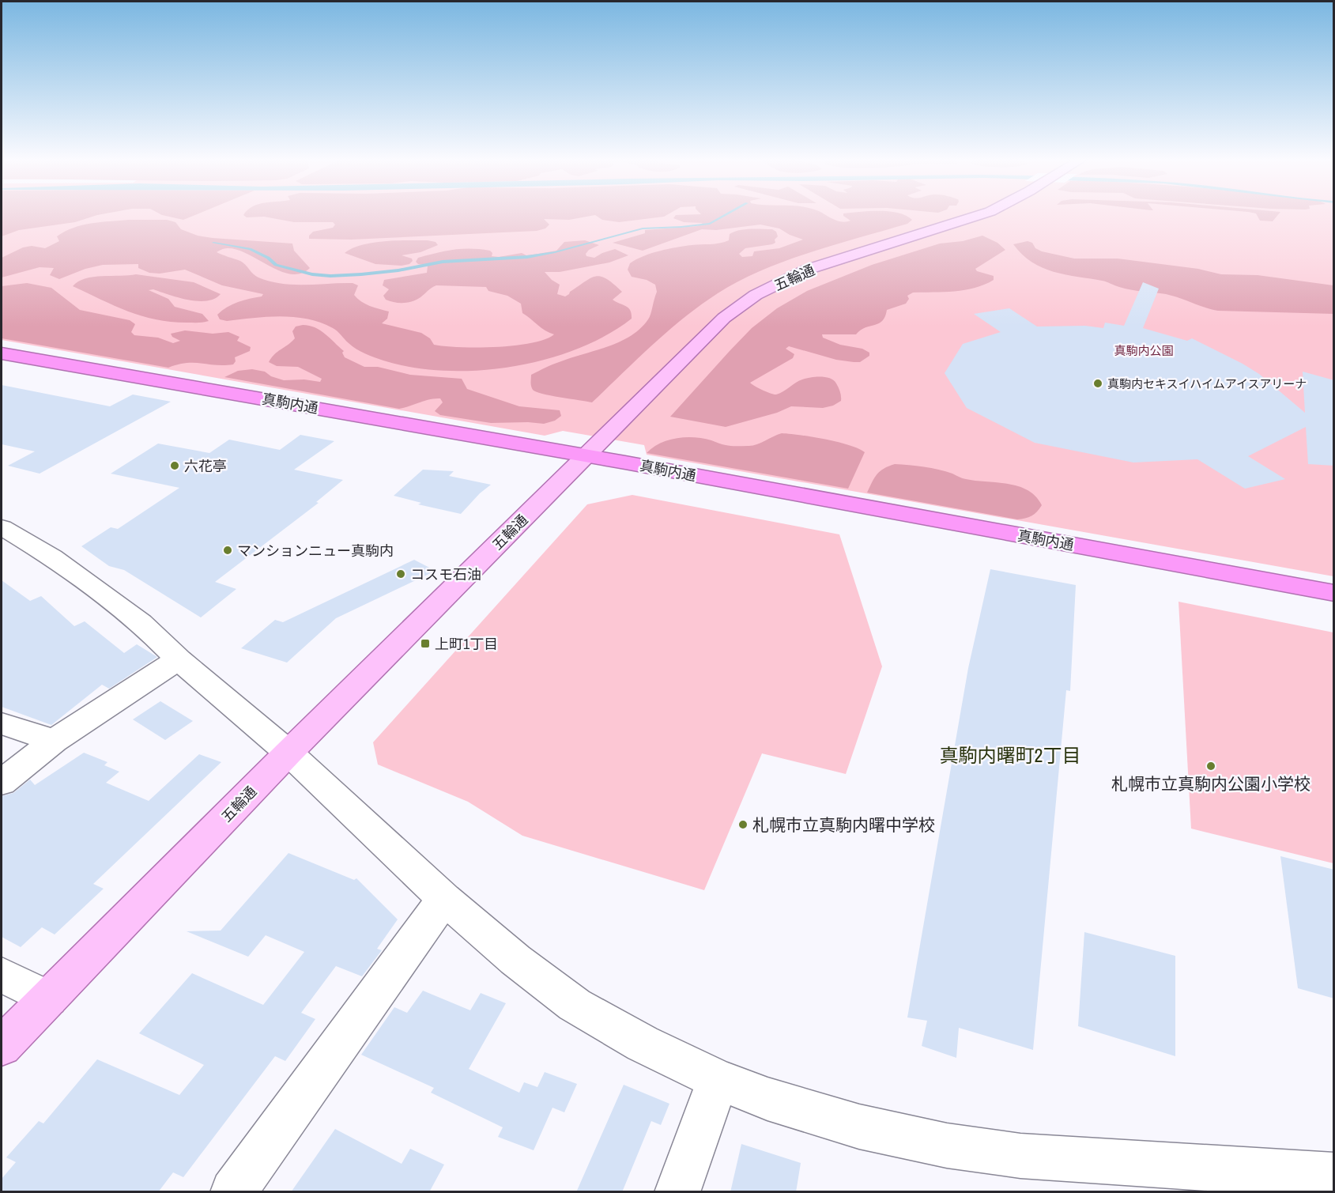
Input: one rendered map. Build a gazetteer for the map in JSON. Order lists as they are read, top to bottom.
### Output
{
  "streets": {
    "highway": ["真駒内通"],
    "main road": ["五輪通"]
  },
  "crossings": [
    ["五輪通", "真駒内通"]
  ],
  "districts": ["真駒内曙町2丁目"],
  "parks": ["真駒内公園"],
  "places": {
    "other": [
      "真駒内セキスイハイムアイスアリーナ",
      "六花亭",
      "マンションニュー真駒内",
      "コスモ石油",
      "札幌市立真駒内公園小学校",
      "札幌市立真駒内曙中学校"
    ],
    "transit": ["上町1丁目"]
  }
}
